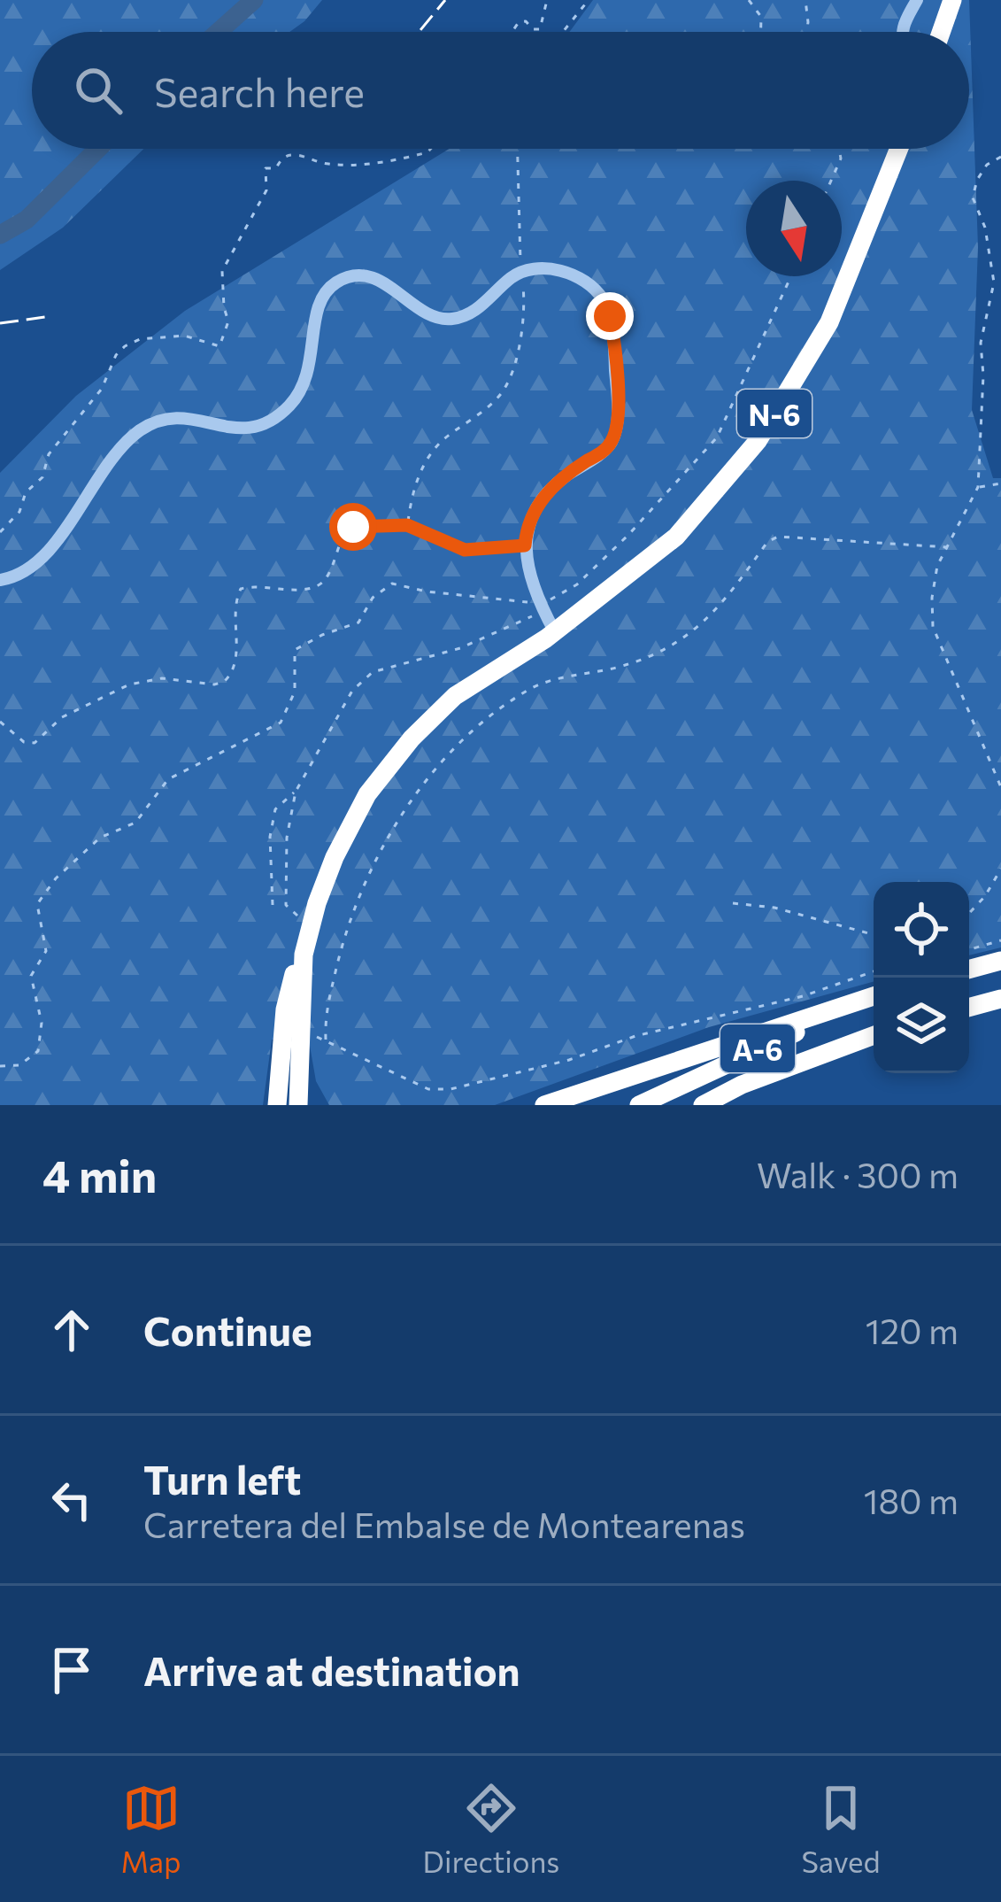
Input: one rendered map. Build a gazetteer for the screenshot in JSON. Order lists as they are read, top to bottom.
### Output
{
  "streets": {
    "highway": ["N-6", "A-6"]
  },
  "north": "bottom",
  "page": {
    "search": "Search here",
    "heading": ["4 min", "Walk · 300 m"],
    "list": [
      ["Continue", "120 m"],
      ["Turn left", "Carretera del Embalse de Montearenas", "180 m"],
      "Arrive at destination"
    ],
    "nav": ["Map", "Directions", "Saved"]
  }
}
